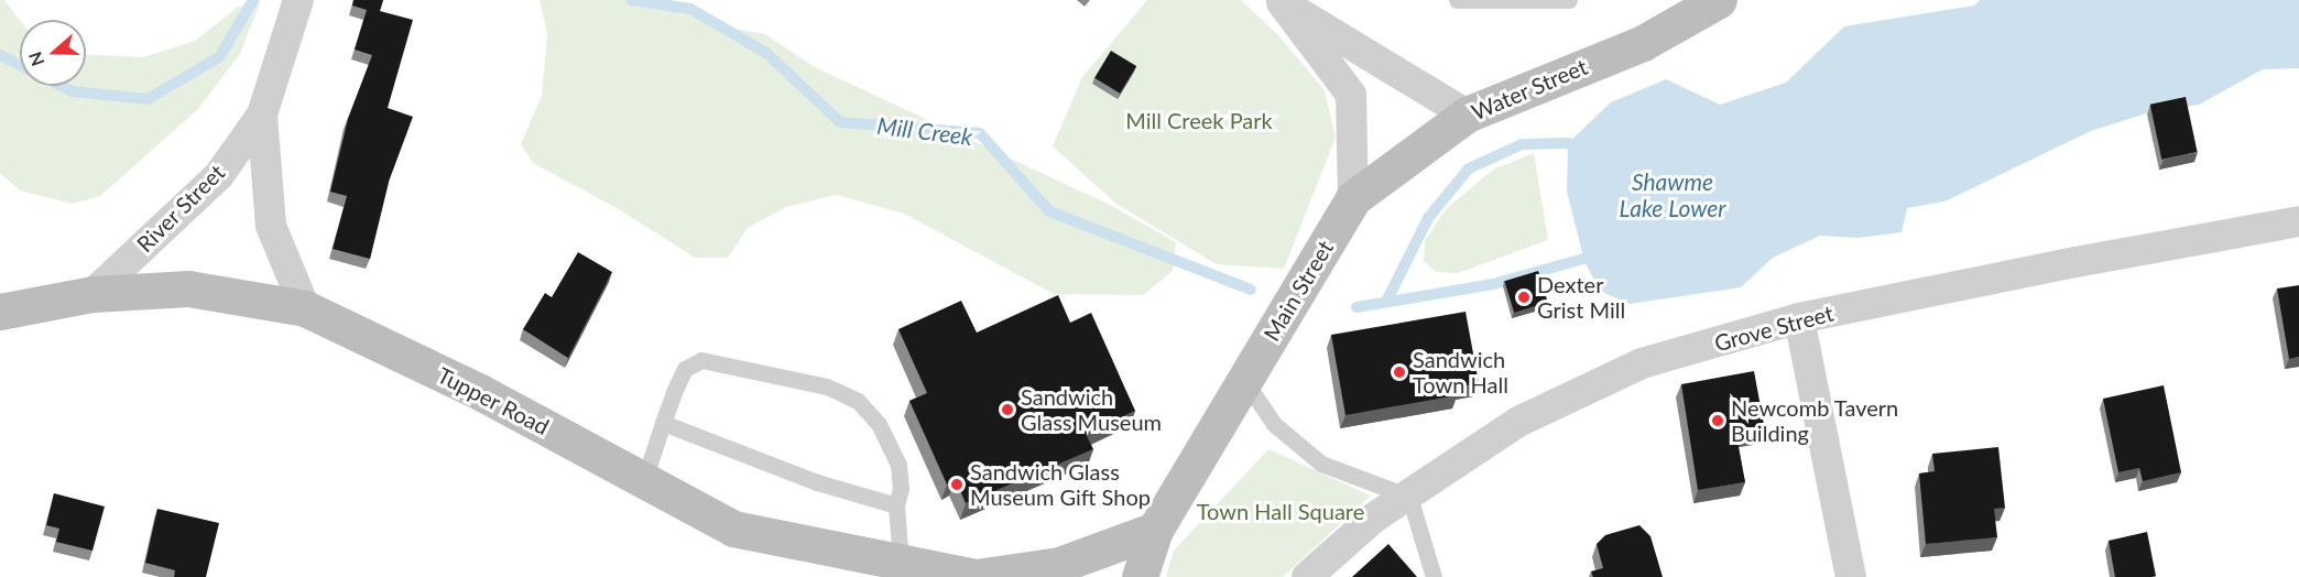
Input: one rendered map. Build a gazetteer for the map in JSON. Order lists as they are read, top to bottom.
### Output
{
  "streets": {
    "main road": ["Water Street", "Main Street", "Tupper Road"],
    "street": ["River Street", "Grove Street"]
  },
  "crossings": [
    ["Water Street", "Main Street"],
    ["River Street", "Tupper Road"],
    ["Main Street", "Tupper Road"]
  ],
  "water": ["Mill Creek", "Shawme Lake Lower"],
  "parks": ["Mill Creek Park", "Town Hall Square"],
  "places": [
    "Dexter Grist Mill",
    "Sandwich Town Hall",
    "Sandwich Glass Museum",
    "Newcomb Tavern Building",
    "Sandwich Glass Museum Gift Shop"
  ],
  "north": "left"
}
